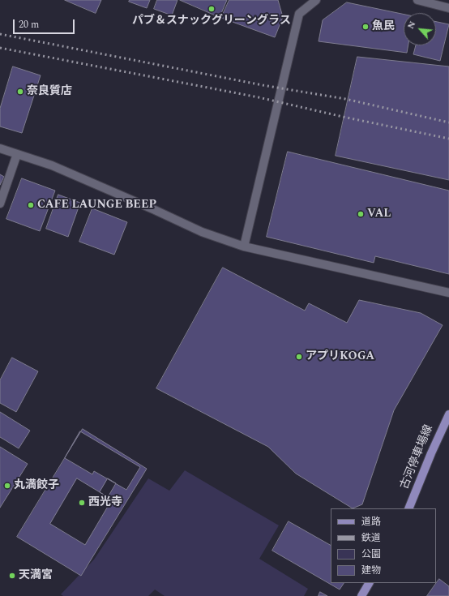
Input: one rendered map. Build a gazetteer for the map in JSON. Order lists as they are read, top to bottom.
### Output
{
  "streets": {
    "main road": ["古河停車場線"]
  },
  "places": [
    "パブ＆スナックグリーングラス",
    "魚民",
    "奈良質店",
    "CAFE LAUNGE BEEP",
    "VAL",
    "アプリKOGA",
    "丸満餃子",
    "西光寺",
    "天満宮"
  ],
  "legend": [
    "道路",
    "鉄道",
    "公園",
    "建物"
  ],
  "scale_bar": "20 m",
  "north": "top left"
}
